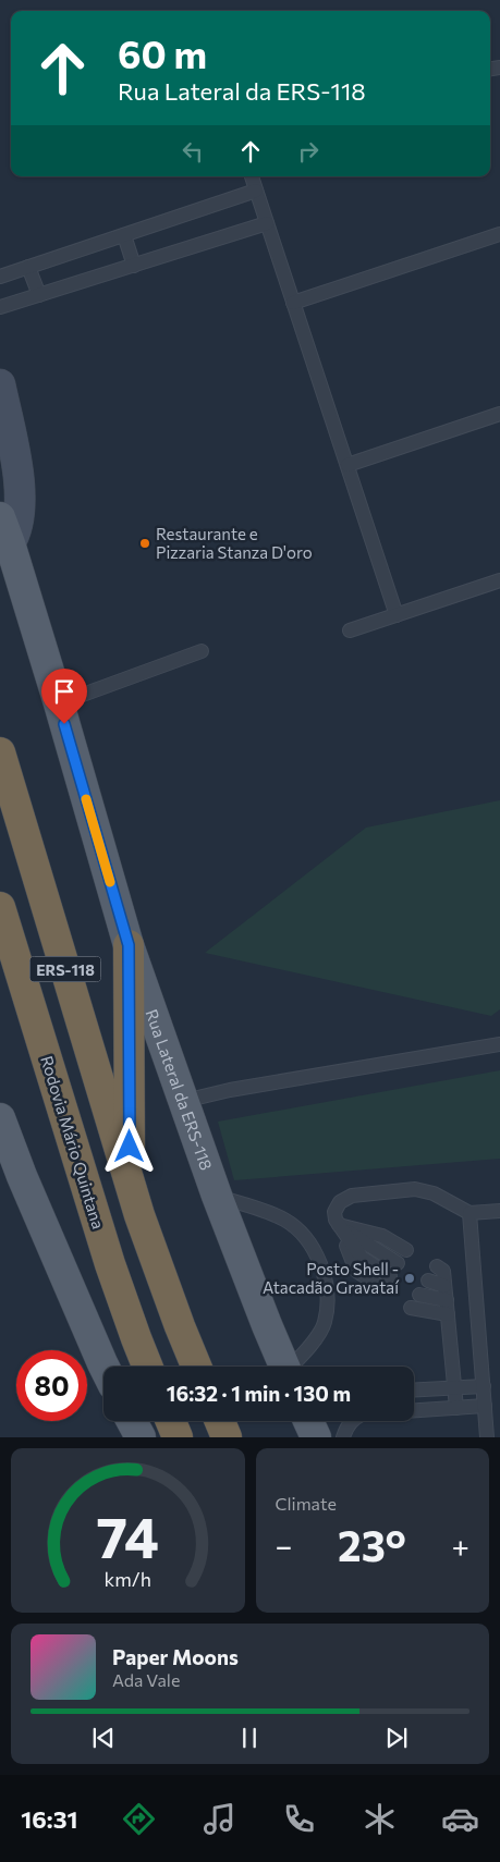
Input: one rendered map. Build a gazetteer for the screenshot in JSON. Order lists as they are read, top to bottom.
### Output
{
  "streets": {
    "highway": ["ERS-118", "Rodovia Mário Quintana"],
    "main road": ["Rua Lateral da ERS-118"]
  },
  "places": ["Restaurante e Pizzaria Stanza D'oro", "Posto Shell - Atacadão Gravataí"],
  "page": {
    "turn": ["60 m", "Rua Lateral da ERS-118"],
    "limit": "80",
    "trip": "16:32 · 1 min · 130 m",
    "tile": "Climate",
    "heat": ["−", "23°", "+"],
    "song": ["Paper Moons", "Ada Vale"],
    "tabs": "16:31",
    "gauge": ["74", "km/h"]
  }
}
